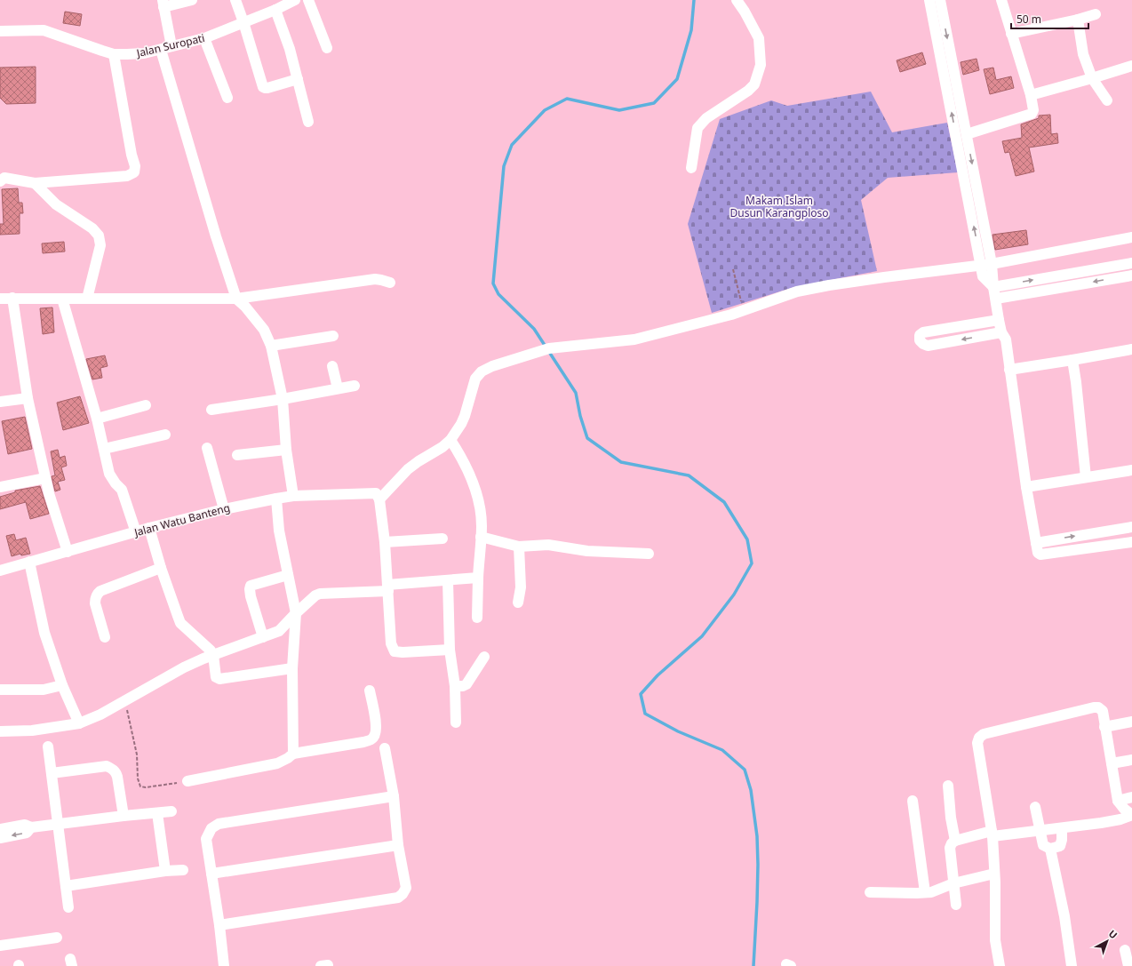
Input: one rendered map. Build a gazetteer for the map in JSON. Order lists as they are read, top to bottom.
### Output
{
  "streets": {
    "street": ["Jalan Suropati", "Jalan Watu Banteng"]
  },
  "parks": ["Makam Islam Dusun Karangploso"],
  "scale_bar": "50 m",
  "north": "top right"
}
